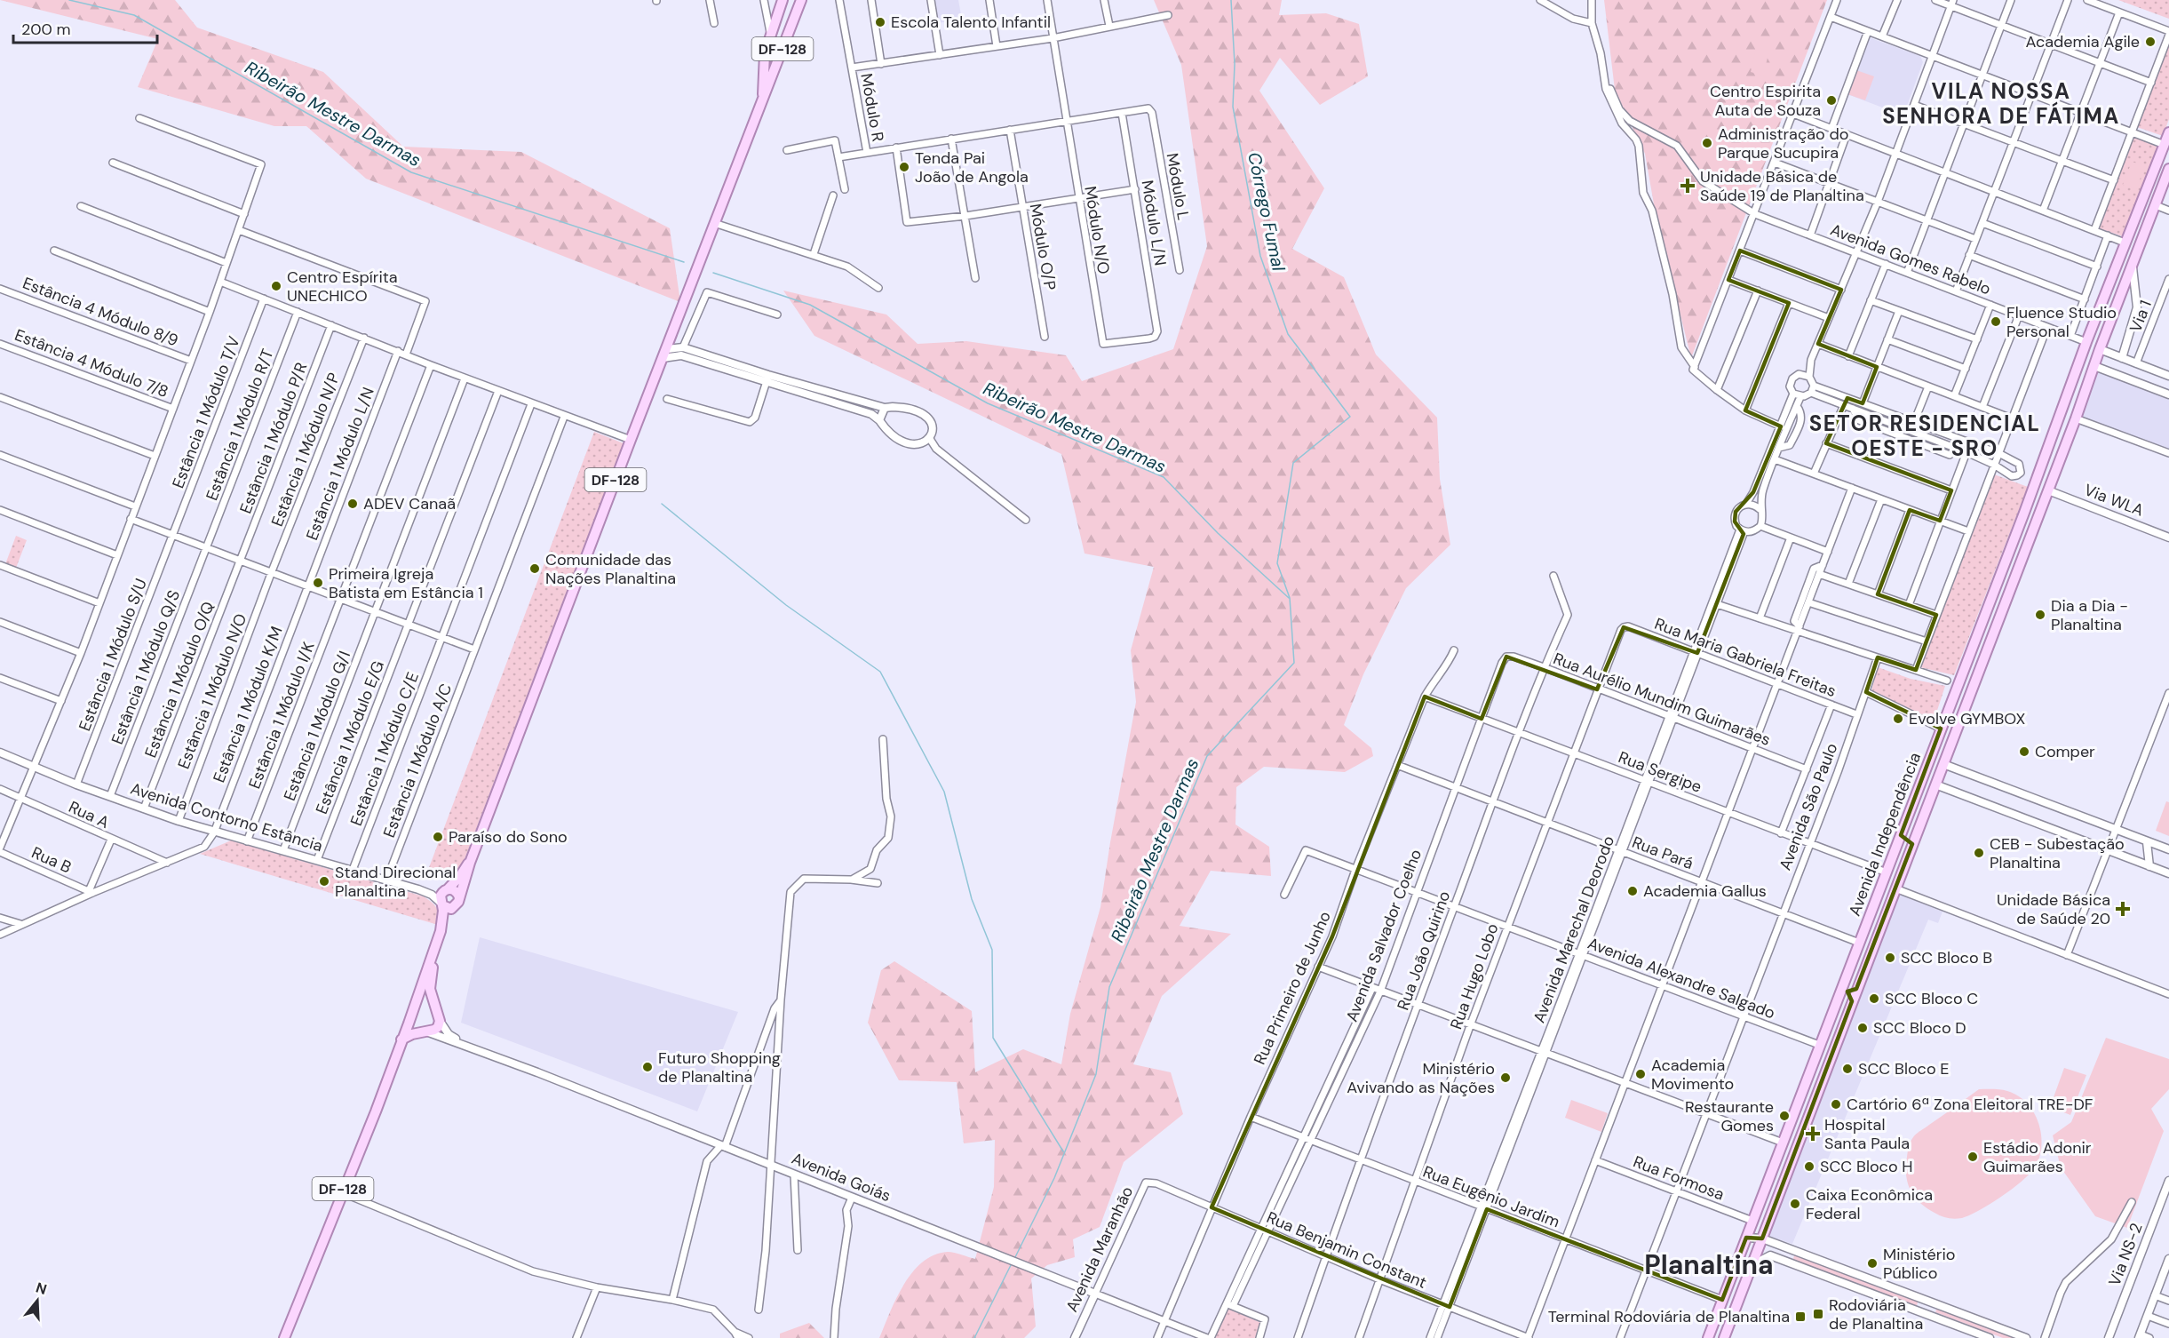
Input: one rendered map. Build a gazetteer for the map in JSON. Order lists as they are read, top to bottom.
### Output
{
  "streets": {
    "main road": ["DF-128", "Avenida Independência"],
    "street": [
      "Módulo R",
      "Módulo L",
      "Módulo L/N",
      "Módulo N/O",
      "Módulo O/P",
      "Avenida Gomes Rabelo",
      "Estância 4 Módulo 8/9",
      "Via 1",
      "Estância 4 Módulo 7/8",
      "Estância 1 Módulo T/V",
      "Estância 1 Módulo R/T",
      "Estância 1 Módulo P/R",
      "Estância 1 Módulo N/P",
      "Estância 1 Módulo L/N",
      "Via WLA",
      "Estância 1 Módulo S/U",
      "Rua Maria Gabriela Freitas",
      "Estância 1 Módulo Q/S",
      "Estância 1 Módulo O/Q",
      "Estância 1 Módulo N/O",
      "Rua Aurélio Mundim Guimarães",
      "Estância 1 Módulo K/M",
      "Estância 1 Módulo I/K",
      "Estância 1 Módulo G/I",
      "Estância 1 Módulo E/G",
      "Estância 1 Módulo C/E",
      "Estância 1 Módulo A/C",
      "Rua Sergipe",
      "Avenida São Paulo",
      "Rua A",
      "Avenida Contorno Estância",
      "Rua Pará",
      "Rua B",
      "Avenida Marechal Deorodo",
      "Avenida Salvador Coelho",
      "Rua João Quirino",
      "Rua Hugo Lobo",
      "Avenida Alexandre Salgado",
      "Rua Primeiro de Junho",
      "Avenida Goiás",
      "Rua Formosa",
      "Rua Eugênio Jardim",
      "Avenida Maranhão",
      "Rua Benjamin Constant",
      "Via NS-2"
    ]
  },
  "crossings": [
    ["DF-128", "Avenida Contorno Estância"],
    ["DF-128", "Avenida Goiás"],
    ["Módulo L", "Módulo L/N"],
    ["Módulo L/N", "Módulo N/O"],
    ["Avenida Gomes Rabelo", "Avenida Independência"],
    ["Estância 1 Módulo T/V", "Estância 1 Módulo S/U"],
    ["Estância 1 Módulo R/T", "Estância 1 Módulo Q/S"],
    ["Estância 1 Módulo P/R", "Estância 1 Módulo O/Q"],
    ["Estância 1 Módulo N/P", "Estância 1 Módulo N/O"],
    ["Estância 1 Módulo L/N", "Estância 1 Módulo K/M"],
    ["Via WLA", "Avenida Independência"],
    ["Estância 1 Módulo S/U", "Avenida Contorno Estância"],
    ["Rua Maria Gabriela Freitas", "Avenida São Paulo"],
    ["Rua Maria Gabriela Freitas", "Avenida Marechal Deorodo"],
    ["Rua Maria Gabriela Freitas", "Rua Hugo Lobo"],
    ["Estância 1 Módulo Q/S", "Avenida Contorno Estância"],
    ["Estância 1 Módulo O/Q", "Avenida Contorno Estância"],
    ["Estância 1 Módulo N/O", "Avenida Contorno Estância"],
    ["Rua Aurélio Mundim Guimarães", "Avenida Marechal Deorodo"],
    ["Rua Aurélio Mundim Guimarães", "Avenida Salvador Coelho"],
    ["Rua Aurélio Mundim Guimarães", "Rua João Quirino"],
    ["Rua Aurélio Mundim Guimarães", "Rua Hugo Lobo"],
    ["Estância 1 Módulo K/M", "Avenida Contorno Estância"],
    ["Estância 1 Módulo I/K", "Avenida Contorno Estância"],
    ["Estância 1 Módulo G/I", "Avenida Contorno Estância"],
    ["Estância 1 Módulo E/G", "Avenida Contorno Estância"],
    ["Estância 1 Módulo C/E", "Avenida Contorno Estância"],
    ["Estância 1 Módulo A/C", "Avenida Contorno Estância"],
    ["Rua Sergipe", "Avenida São Paulo"],
    ["Rua Sergipe", "Avenida Independência"],
    ["Rua Sergipe", "Avenida Marechal Deorodo"],
    ["Rua Sergipe", "Avenida Salvador Coelho"],
    ["Rua Sergipe", "Rua João Quirino"],
    ["Rua Sergipe", "Rua Hugo Lobo"],
    ["Rua Sergipe", "Rua Primeiro de Junho"],
    ["Avenida São Paulo", "Rua Pará"],
    ["Avenida São Paulo", "Avenida Alexandre Salgado"],
    ["Avenida São Paulo", "Rua Formosa"],
    ["Avenida São Paulo", "Rua Eugênio Jardim"],
    ["Avenida Independência", "Rua Pará"],
    ["Avenida Independência", "Avenida Alexandre Salgado"],
    ["Avenida Independência", "Rua Formosa"],
    ["Avenida Independência", "Rua Eugênio Jardim"],
    ["Rua Pará", "Avenida Marechal Deorodo"],
    ["Rua Pará", "Avenida Salvador Coelho"],
    ["Rua Pará", "Rua João Quirino"],
    ["Rua Pará", "Rua Hugo Lobo"],
    ["Rua Pará", "Rua Primeiro de Junho"],
    ["Avenida Marechal Deorodo", "Avenida Alexandre Salgado"],
    ["Avenida Marechal Deorodo", "Rua Eugênio Jardim"],
    ["Avenida Marechal Deorodo", "Rua Benjamin Constant"],
    ["Avenida Salvador Coelho", "Avenida Alexandre Salgado"],
    ["Avenida Salvador Coelho", "Avenida Goiás"],
    ["Avenida Salvador Coelho", "Rua Eugênio Jardim"],
    ["Avenida Salvador Coelho", "Rua Benjamin Constant"],
    ["Rua João Quirino", "Avenida Alexandre Salgado"],
    ["Rua João Quirino", "Rua Eugênio Jardim"],
    ["Rua João Quirino", "Rua Benjamin Constant"],
    ["Rua Hugo Lobo", "Avenida Alexandre Salgado"],
    ["Rua Hugo Lobo", "Rua Eugênio Jardim"],
    ["Rua Hugo Lobo", "Rua Benjamin Constant"],
    ["Avenida Alexandre Salgado", "Rua Primeiro de Junho"],
    ["Rua Primeiro de Junho", "Avenida Goiás"],
    ["Rua Primeiro de Junho", "Rua Eugênio Jardim"],
    ["Rua Primeiro de Junho", "Rua Benjamin Constant"],
    ["Avenida Goiás", "Avenida Maranhão"],
    ["Avenida Maranhão", "Rua Benjamin Constant"]
  ],
  "districts": ["VILA NOSSA SENHORA DE FÁTIMA", "SETOR RESIDENCIAL OESTE - SRO", "Planaltina"],
  "water": ["Ribeirão Mestre Darmas", "Córrego Fumal"],
  "places": {
    "other": [
      "Escola Talento Infantil",
      "Academia Agile",
      "Centro Espirita Auta de Souza",
      "Administração do Parque Sucupira",
      "Tenda Pai João de Angola",
      "Centro Espírita UNECHICO",
      "Fluence Studio Personal",
      "ADEV Canaã",
      "Comunidade das Nações Planaltina",
      "Primeira Igreja Batista em Estância 1",
      "Dia a Dia - Planaltina",
      "Evolve GYMBOX",
      "Comper",
      "Paraíso do Sono",
      "CEB - Subestação Planaltina",
      "Stand Direcional Planaltina",
      "Academia Gallus",
      "SCC Bloco B",
      "SCC Bloco C",
      "SCC Bloco D",
      "Futuro Shopping de Planaltina",
      "SCC Bloco E",
      "Academia Movimento",
      "Ministério Avivando as Nações",
      "Cartório 6ª Zona Eleitoral TRE-DF",
      "Restaurante Gomes",
      "Estádio Adonir Guimarães",
      "SCC Bloco H",
      "Caixa Econômica Federal",
      "Ministério Público"
    ],
    "health": ["Unidade Básica de Saúde 19 de Planaltina", "Unidade Básica de Saúde 20", "Hospital Santa Paula"],
    "transit": ["Rodoviária de Planaltina", "Terminal Rodoviária de Planaltina"]
  },
  "scale_bar": "200 m",
  "north": "top"
}
